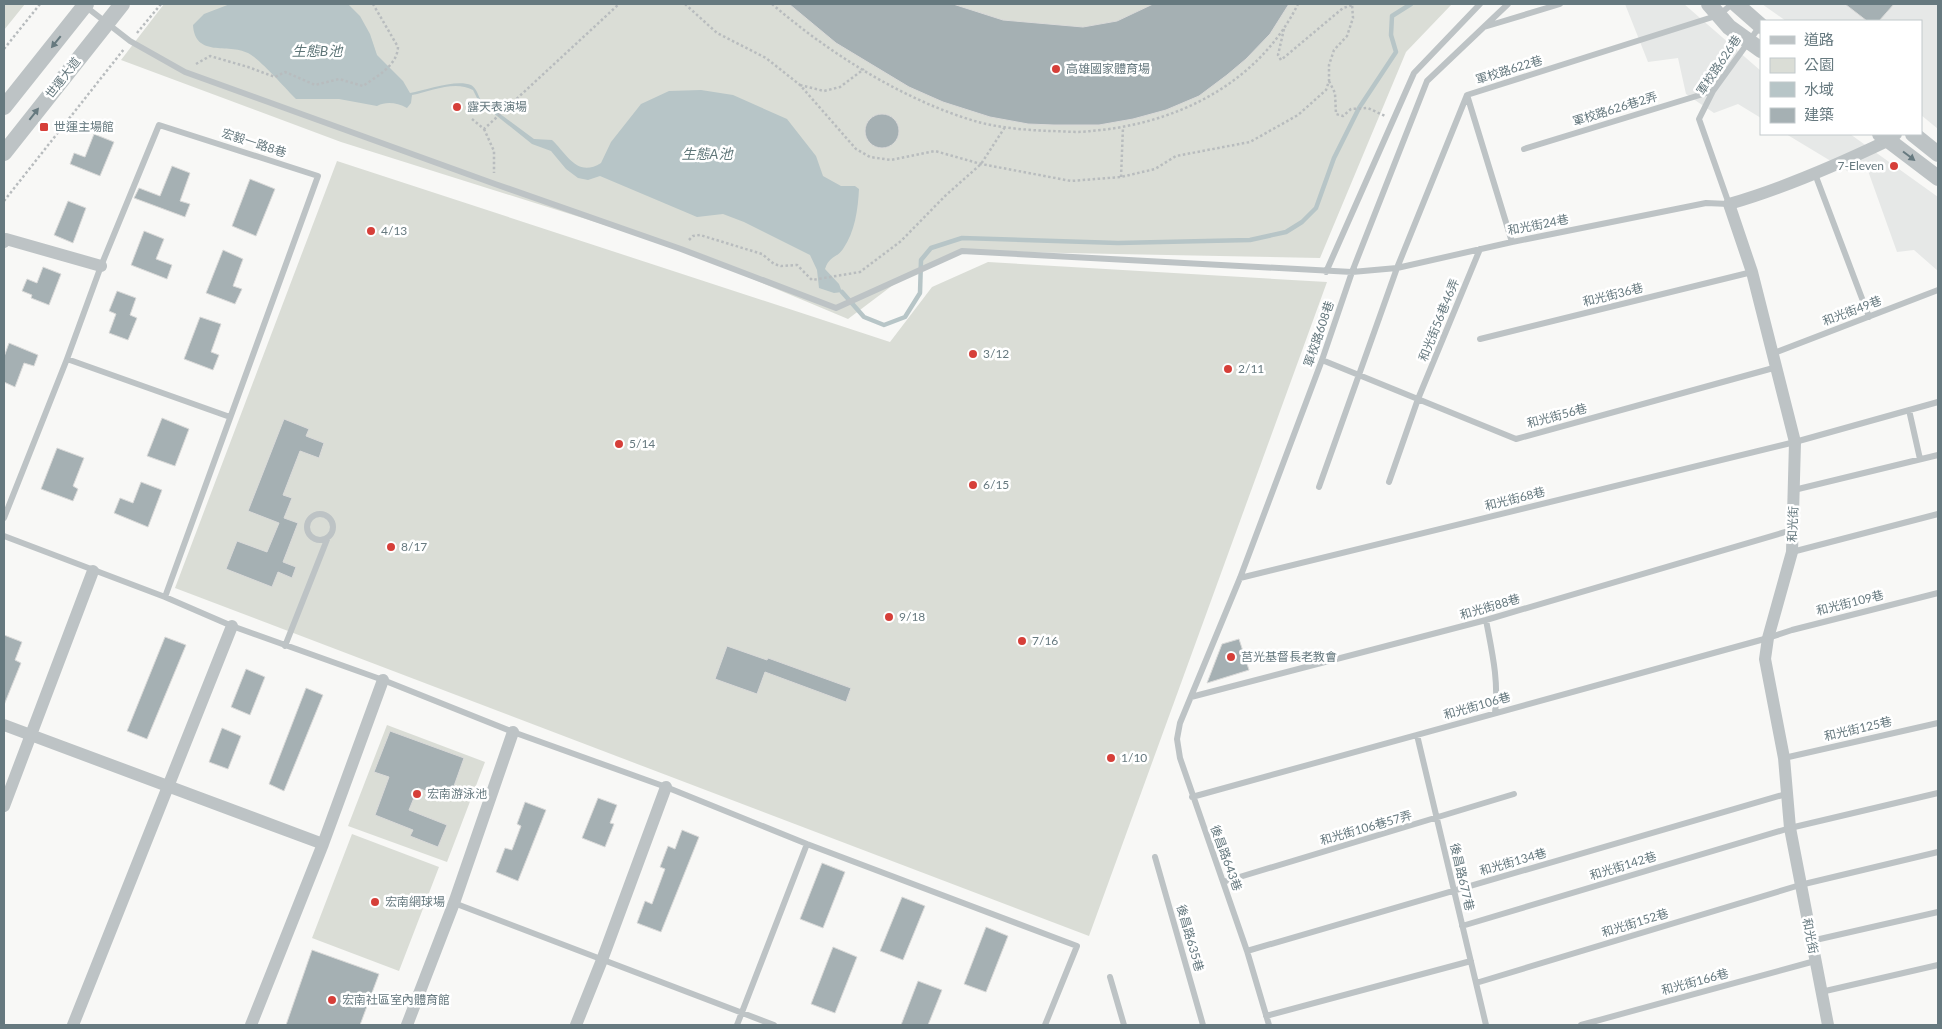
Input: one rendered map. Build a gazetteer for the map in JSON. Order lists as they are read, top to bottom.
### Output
{
  "streets": {
    "street": ["世運大道", "和光街"],
    "lane": [
      "軍校路626巷",
      "軍校路622巷",
      "軍校路626巷2弄",
      "宏毅一路8巷",
      "和光街24巷",
      "和光街36巷",
      "和光街49巷",
      "和光街56巷46弄",
      "軍校路608巷",
      "和光街56巷",
      "和光街68巷",
      "和光街109巷",
      "和光街88巷",
      "和光街106巷",
      "和光街125巷",
      "和光街106巷57弄",
      "後昌路643巷",
      "和光街134巷",
      "和光街142巷",
      "後昌路677巷",
      "和光街152巷",
      "後昌路635巷",
      "和光街166巷"
    ]
  },
  "crossings": [
    ["軍校路626巷", "軍校路626巷2弄"],
    ["軍校路626巷", "和光街24巷"],
    ["軍校路626巷", "和光街"],
    ["軍校路622巷", "和光街24巷"],
    ["軍校路622巷", "和光街56巷"],
    ["世運大道", "和光街24巷"],
    ["和光街24巷", "和光街56巷46弄"],
    ["和光街24巷", "軍校路608巷"],
    ["和光街24巷", "和光街"],
    ["和光街36巷", "和光街"],
    ["和光街49巷", "和光街"],
    ["和光街56巷46弄", "和光街56巷"],
    ["軍校路608巷", "和光街56巷"],
    ["軍校路608巷", "和光街68巷"],
    ["軍校路608巷", "和光街88巷"],
    ["軍校路608巷", "後昌路643巷"],
    ["和光街56巷", "和光街"],
    ["和光街68巷", "和光街"],
    ["和光街", "和光街109巷"],
    ["和光街", "和光街88巷"],
    ["和光街", "和光街106巷"],
    ["和光街", "和光街125巷"],
    ["和光街", "和光街134巷"],
    ["和光街", "和光街142巷"],
    ["和光街", "和光街152巷"],
    ["和光街", "和光街166巷"],
    ["和光街109巷", "和光街106巷"],
    ["和光街88巷", "後昌路643巷"],
    ["和光街106巷", "後昌路643巷"],
    ["和光街106巷", "後昌路677巷"],
    ["和光街106巷57弄", "後昌路643巷"],
    ["和光街106巷57弄", "後昌路677巷"],
    ["後昌路643巷", "和光街134巷"],
    ["和光街134巷", "後昌路677巷"],
    ["和光街142巷", "後昌路677巷"],
    ["後昌路677巷", "和光街152巷"]
  ],
  "water": ["生態B池", "生態A池"],
  "places": {
    "other": [
      "高雄國家體育場",
      "露天表演場",
      "7-Eleven",
      "4/13",
      "3/12",
      "2/11",
      "5/14",
      "6/15",
      "8/17",
      "9/18",
      "7/16",
      "莒光基督長老教會",
      "1/10",
      "宏南游泳池",
      "宏南網球場",
      "宏南社區室內體育館"
    ],
    "transit": ["世運主場館"]
  },
  "legend": [
    "道路",
    "公園",
    "水域",
    "建築"
  ]
}
